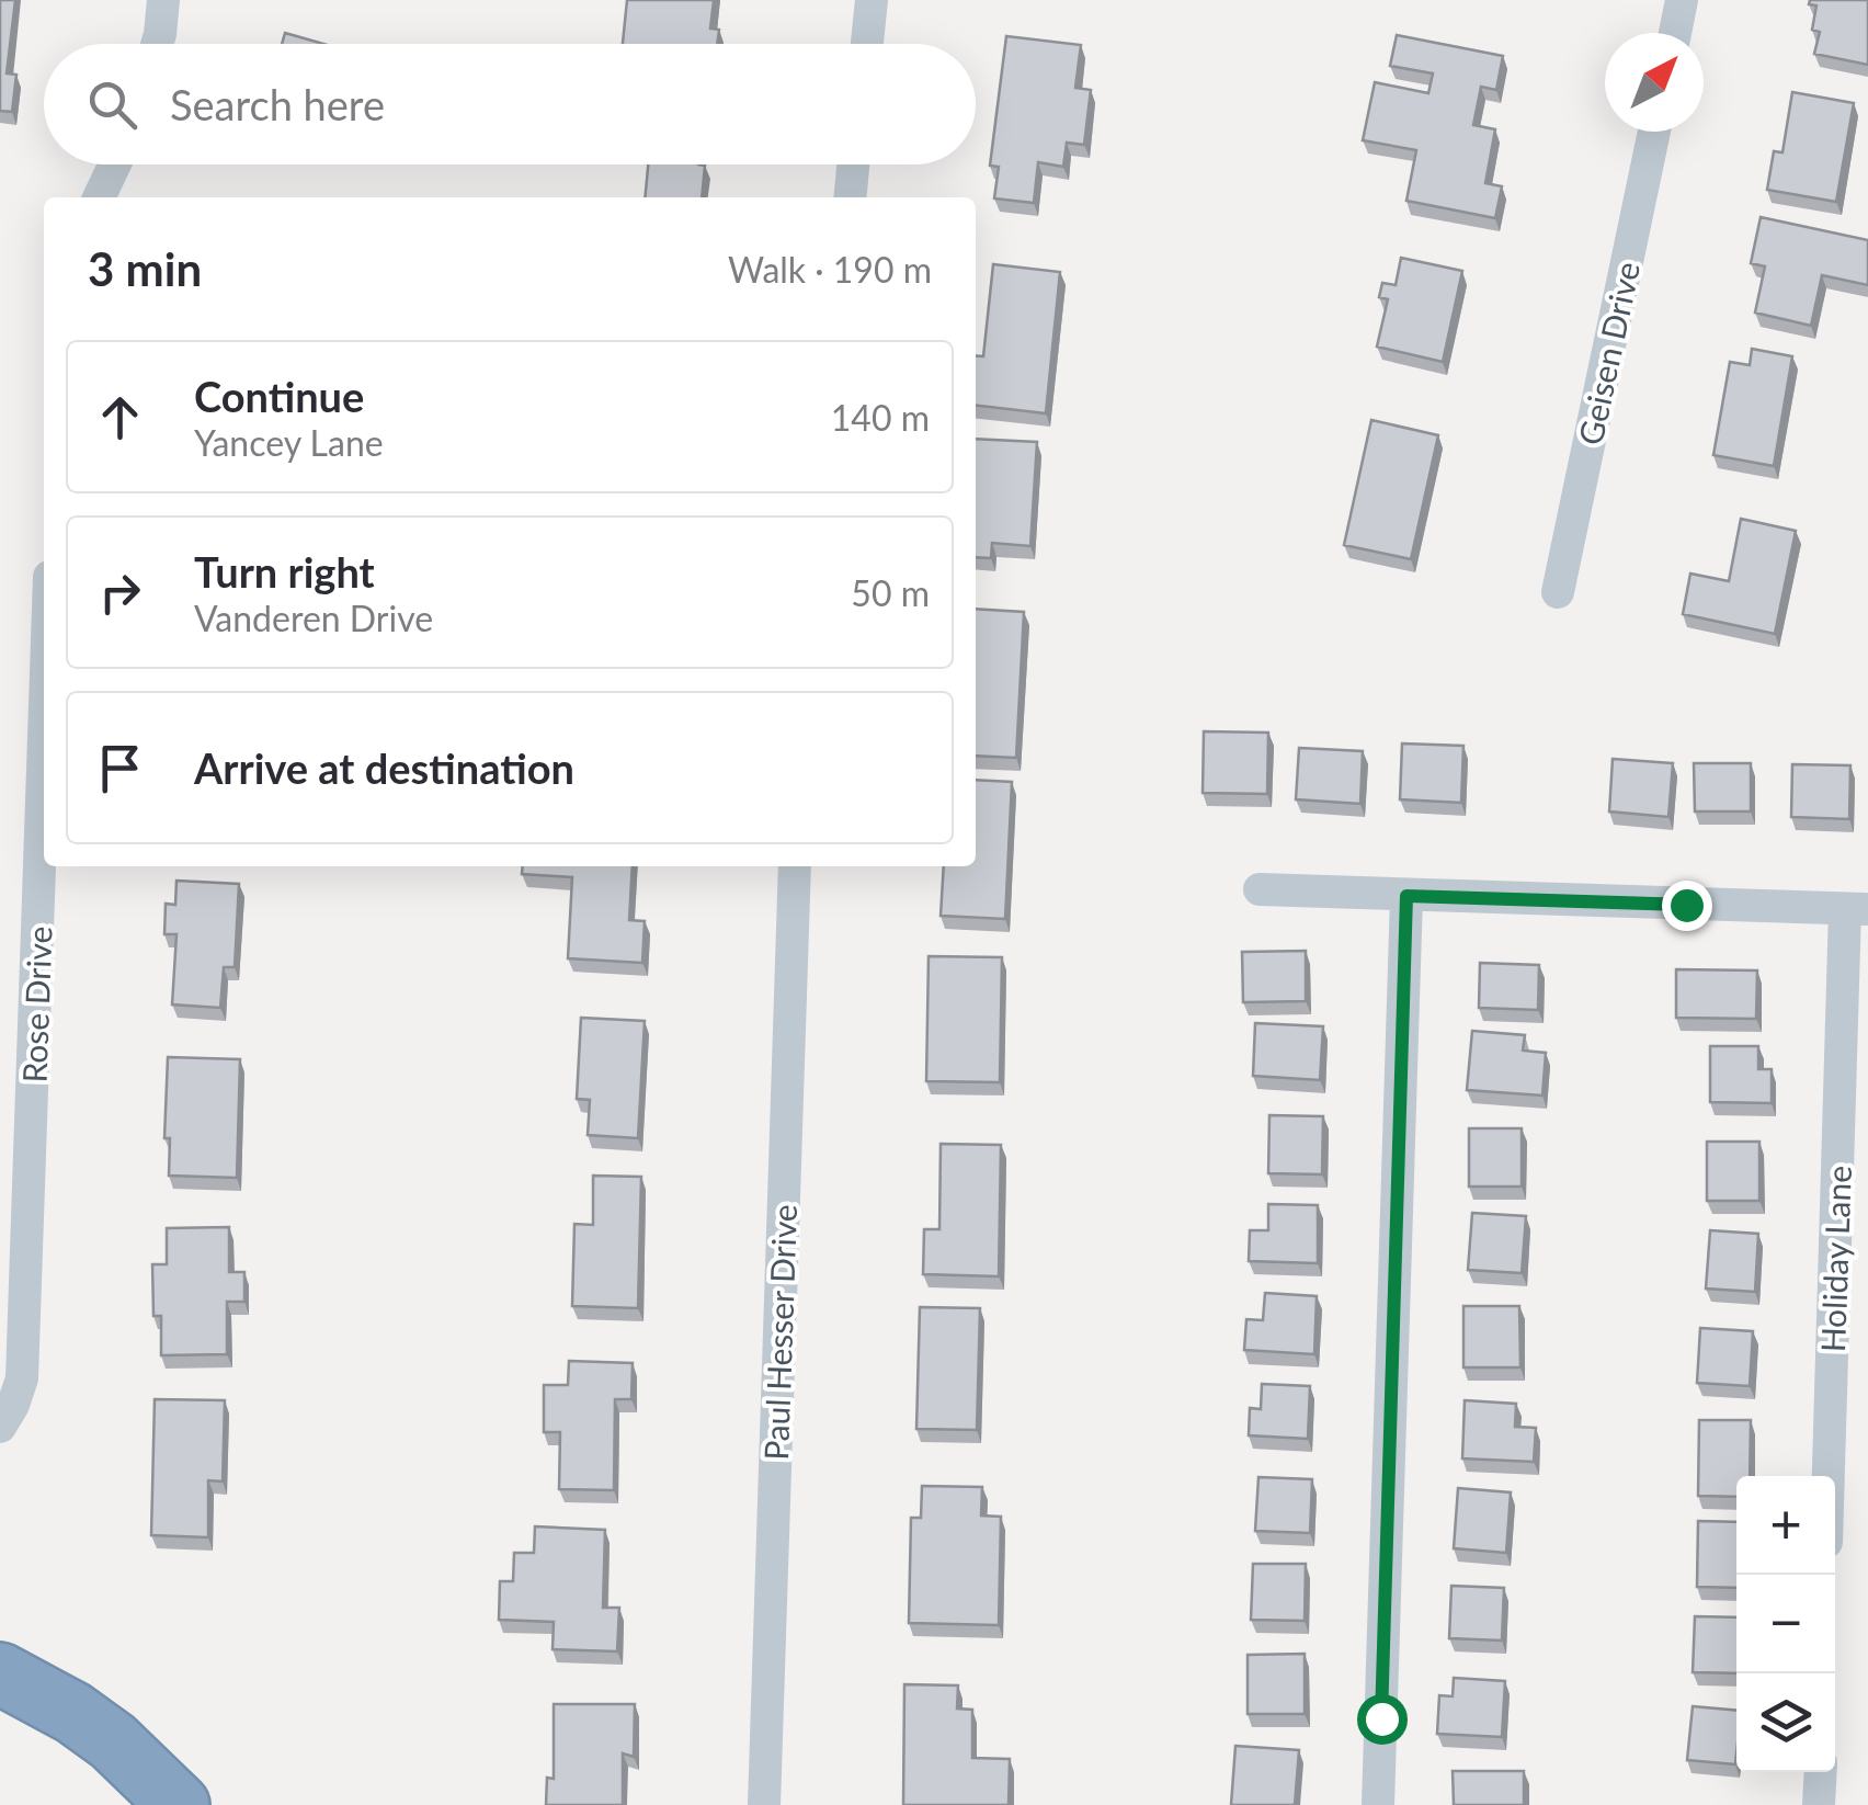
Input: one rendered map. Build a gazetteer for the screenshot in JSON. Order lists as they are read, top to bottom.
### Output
{
  "streets": {
    "street": [
      "Geisen Drive",
      "Rose Drive",
      "Holiday Lane",
      "Paul Hesser Drive"
    ]
  },
  "north": "top right",
  "page": {
    "search": "Search here",
    "heading": ["3 min", "Walk · 190 m"],
    "list": [
      ["Continue", "Yancey Lane", "140 m"],
      ["Turn right", "Vanderen Drive", "50 m"],
      "Arrive at destination"
    ],
    "map_buttons": ["+", "−"]
  }
}
